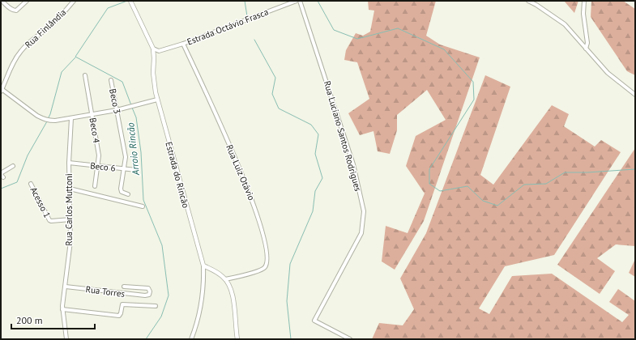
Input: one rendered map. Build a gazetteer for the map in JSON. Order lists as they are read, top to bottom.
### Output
{
  "streets": {
    "street": [
      "Estrada Octávio Frasca",
      "Rua Finlândia",
      "Beco 3",
      "Beco 4",
      "Rua Luciano Santos Rodrigues",
      "Beco 6",
      "Rua Luiz Otávio",
      "Estrada do Rincão",
      "Acesso 1",
      "Rua Carlos Muttoni",
      "Rua Torres"
    ]
  },
  "crossings": [
    ["Estrada Octávio Frasca", "Rua Luiz Otávio"],
    ["Beco 3", "Beco 6"],
    ["Beco 4", "Beco 6"],
    ["Beco 6", "Rua Carlos Muttoni"],
    ["Acesso 1", "Rua Carlos Muttoni"],
    ["Rua Carlos Muttoni", "Rua Torres"]
  ],
  "water": ["Arroio Rincão"],
  "scale_bar": "200 m"
}
